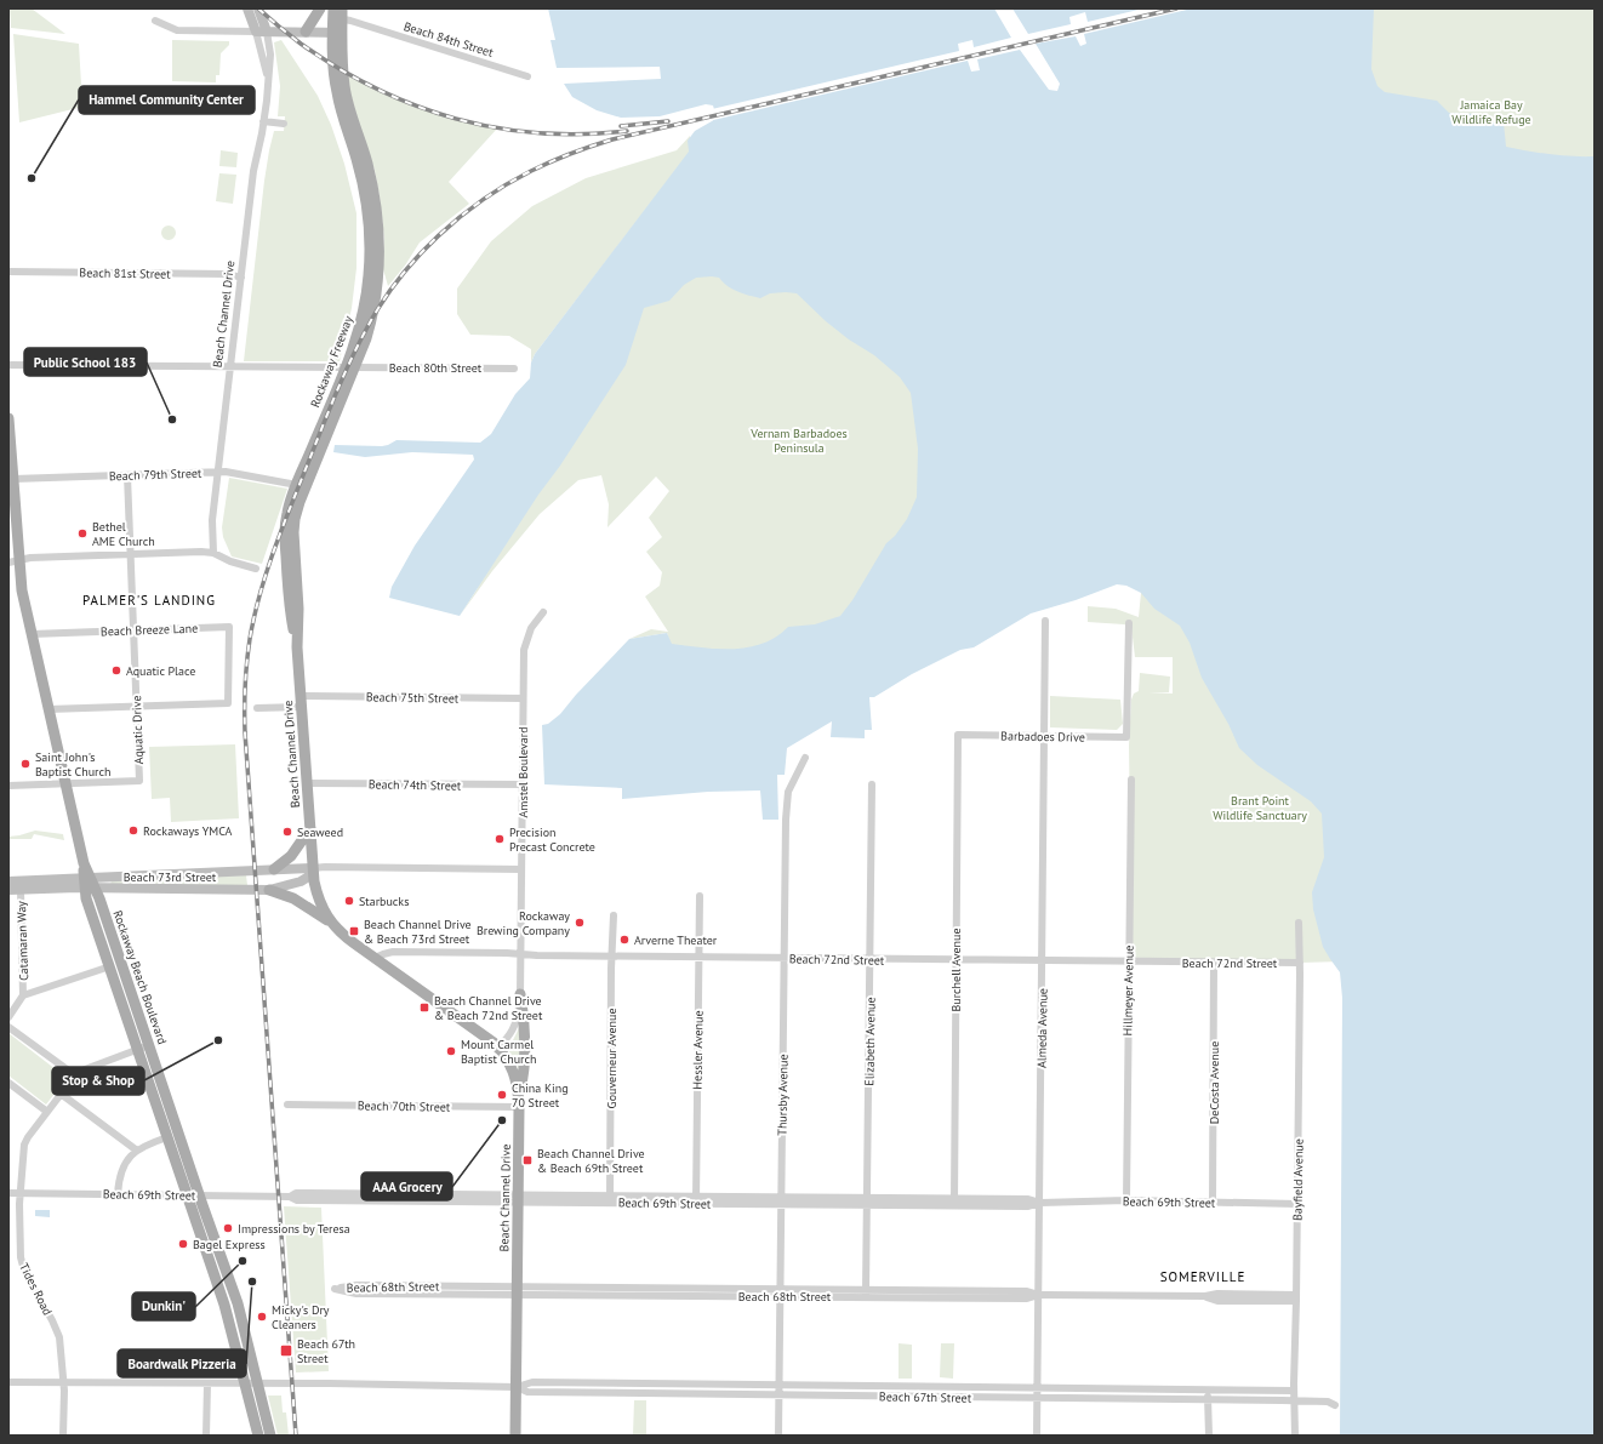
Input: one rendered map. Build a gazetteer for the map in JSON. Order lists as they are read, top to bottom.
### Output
{
  "streets": {
    "main road": ["Beach Channel Drive", "Rockaway Freeway", "Rockaway Beach Boulevard"],
    "street": [
      "Beach 84th Street",
      "Beach 81st Street",
      "Beach 80th Street",
      "Beach 79th Street",
      "Beach Breeze Lane",
      "Beach 75th Street",
      "Aquatic Drive",
      "Barbadoes Drive",
      "Amstel Boulevard",
      "Beach 74th Street",
      "Beach 73rd Street",
      "Catamaran Way",
      "Beach 72nd Street",
      "Burchell Avenue",
      "Hillmeyer Avenue",
      "Almeda Avenue",
      "Elizabeth Avenue",
      "Hessler Avenue",
      "Gouverneur Avenue",
      "DeCosta Avenue",
      "Thursby Avenue",
      "Beach 70th Street",
      "Bayfield Avenue",
      "Beach 69th Street",
      "Beach 68th Street",
      "Tides Road",
      "Beach 67th Street"
    ]
  },
  "crossings": [
    ["Beach 81st Street", "Beach Channel Drive"],
    ["Beach Channel Drive", "Rockaway Freeway"],
    ["Beach Channel Drive", "Beach 80th Street"],
    ["Beach Channel Drive", "Beach 79th Street"],
    ["Beach Channel Drive", "Beach 75th Street"],
    ["Beach Channel Drive", "Amstel Boulevard"],
    ["Beach Channel Drive", "Beach 74th Street"],
    ["Beach Channel Drive", "Beach 73rd Street"],
    ["Beach Channel Drive", "Beach 72nd Street"],
    ["Beach Channel Drive", "Beach 70th Street"],
    ["Beach Channel Drive", "Beach 69th Street"],
    ["Beach Channel Drive", "Beach 68th Street"],
    ["Beach Channel Drive", "Beach 67th Street"],
    ["Rockaway Freeway", "Beach 80th Street"],
    ["Rockaway Freeway", "Beach 79th Street"],
    ["Beach 79th Street", "Aquatic Drive"],
    ["Beach 79th Street", "Rockaway Beach Boulevard"],
    ["Beach Breeze Lane", "Aquatic Drive"],
    ["Beach Breeze Lane", "Rockaway Beach Boulevard"],
    ["Beach 75th Street", "Amstel Boulevard"],
    ["Aquatic Drive", "Rockaway Beach Boulevard"],
    ["Barbadoes Drive", "Burchell Avenue"],
    ["Barbadoes Drive", "Almeda Avenue"],
    ["Amstel Boulevard", "Beach 74th Street"],
    ["Amstel Boulevard", "Beach 73rd Street"],
    ["Amstel Boulevard", "Beach 72nd Street"],
    ["Beach 73rd Street", "Catamaran Way"],
    ["Beach 73rd Street", "Rockaway Beach Boulevard"],
    ["Beach 72nd Street", "Burchell Avenue"],
    ["Beach 72nd Street", "Hillmeyer Avenue"],
    ["Beach 72nd Street", "Almeda Avenue"],
    ["Beach 72nd Street", "Elizabeth Avenue"],
    ["Beach 72nd Street", "Hessler Avenue"],
    ["Beach 72nd Street", "Gouverneur Avenue"],
    ["Beach 72nd Street", "DeCosta Avenue"],
    ["Beach 72nd Street", "Thursby Avenue"],
    ["Beach 72nd Street", "Bayfield Avenue"],
    ["Burchell Avenue", "Beach 69th Street"],
    ["Rockaway Beach Boulevard", "Beach 69th Street"],
    ["Rockaway Beach Boulevard", "Beach 67th Street"],
    ["Hillmeyer Avenue", "Beach 69th Street"],
    ["Almeda Avenue", "Beach 69th Street"],
    ["Almeda Avenue", "Beach 68th Street"],
    ["Almeda Avenue", "Beach 67th Street"],
    ["Elizabeth Avenue", "Beach 69th Street"],
    ["Elizabeth Avenue", "Beach 68th Street"],
    ["Hessler Avenue", "Beach 69th Street"],
    ["Gouverneur Avenue", "Beach 69th Street"],
    ["DeCosta Avenue", "Beach 69th Street"],
    ["Thursby Avenue", "Beach 69th Street"],
    ["Thursby Avenue", "Beach 68th Street"],
    ["Thursby Avenue", "Beach 67th Street"],
    ["Bayfield Avenue", "Beach 69th Street"],
    ["Bayfield Avenue", "Beach 68th Street"],
    ["Bayfield Avenue", "Beach 67th Street"],
    ["Beach 69th Street", "Tides Road"],
    ["Tides Road", "Beach 67th Street"]
  ],
  "districts": ["PALMER'S LANDING", "SOMERVILLE"],
  "parks": ["Jamaica Bay Wildlife Refuge", "Vernam Barbadoes Peninsula", "Brant Point Wildlife Sanctuary"],
  "places": {
    "other": [
      "Hammel Community Center",
      "Public School 183",
      "Bethel AME Church",
      "Aquatic Place",
      "Saint John's Baptist Church",
      "Rockaways YMCA",
      "Seaweed",
      "Precision Precast Concrete",
      "Starbucks",
      "Rockaway Brewing Company",
      "Arverne Theater",
      "Stop & Shop",
      "Mount Carmel Baptist Church",
      "China King 70 Street",
      "AAA Grocery",
      "Impressions by Teresa",
      "Bagel Express",
      "Dunkin'",
      "Boardwalk Pizzeria",
      "Micky's Dry Cleaners"
    ],
    "transit": [
      "Beach Channel Drive & Beach 73rd Street",
      "Beach Channel Drive & Beach 72nd Street",
      "Beach Channel Drive & Beach 69th Street",
      "Beach 67th Street"
    ]
  }
}
